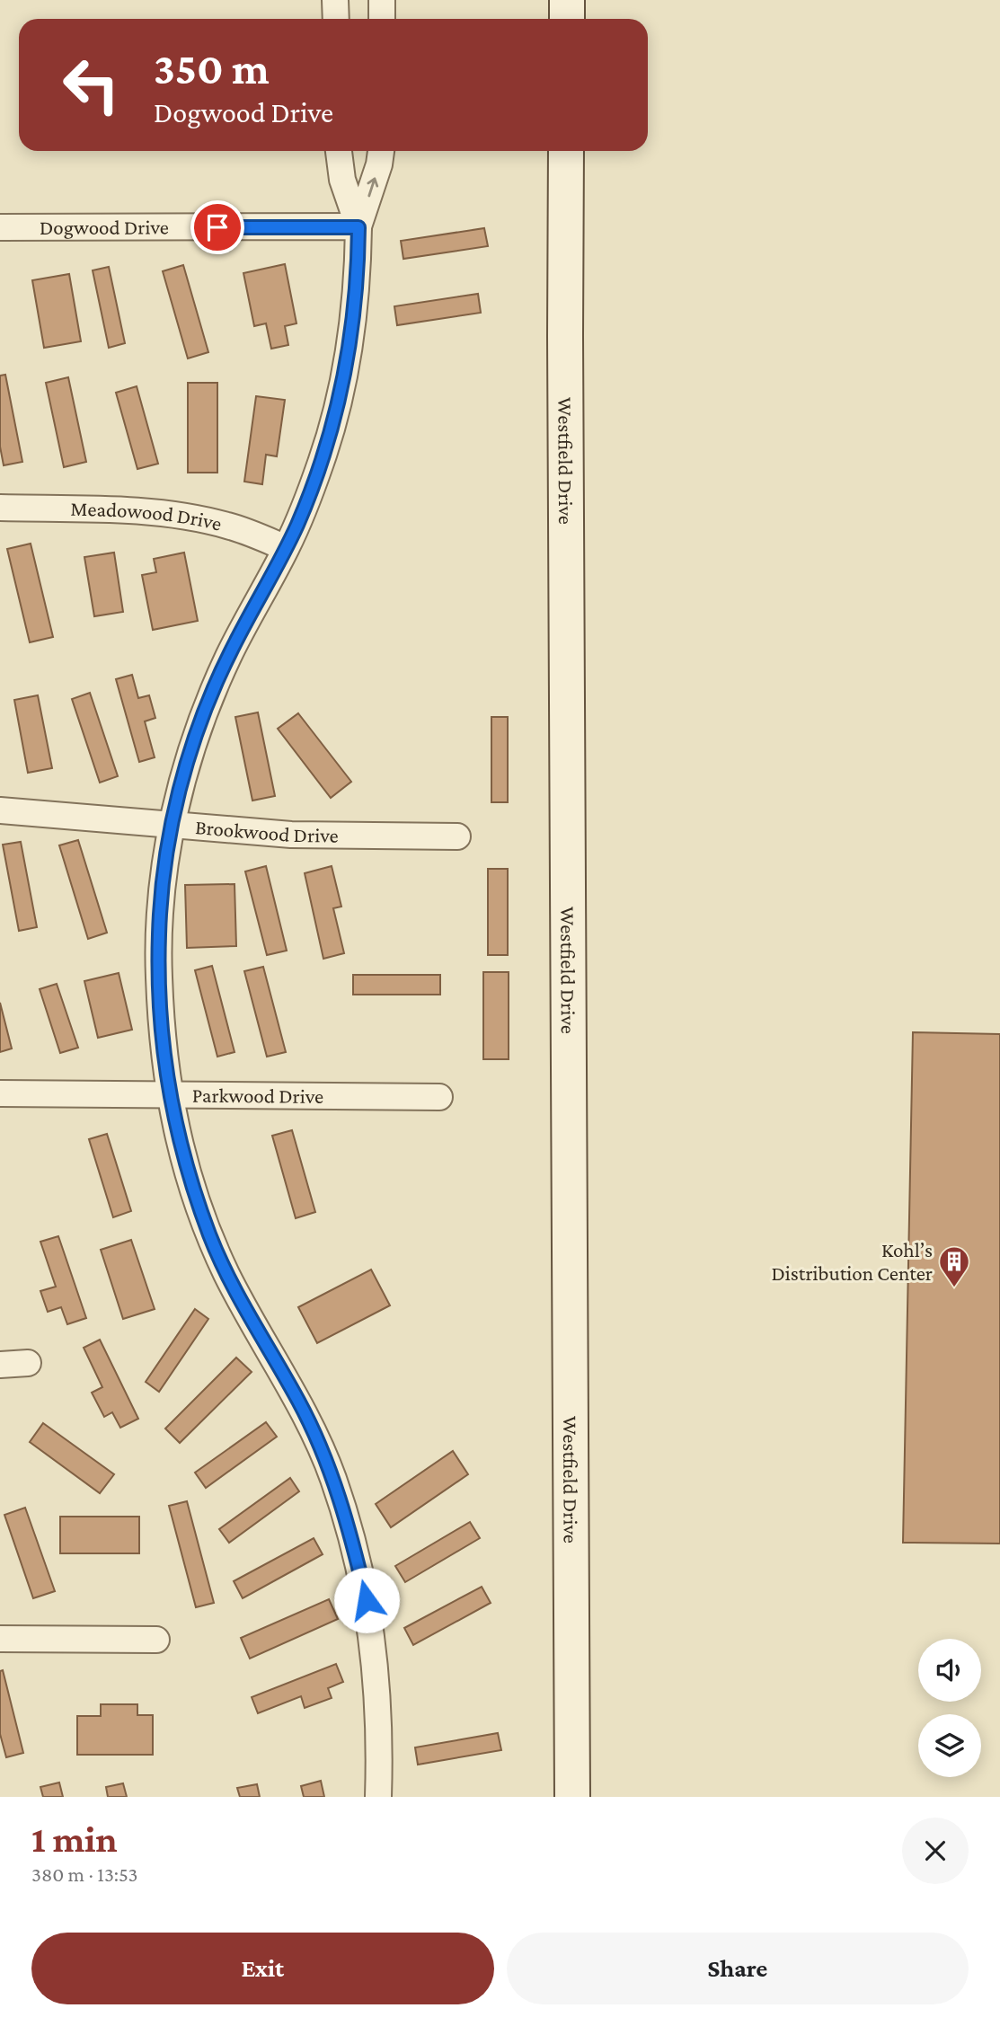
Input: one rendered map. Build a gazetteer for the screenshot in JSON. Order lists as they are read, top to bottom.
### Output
{
  "streets": {
    "street": [
      "Dogwood Drive",
      "Westfield Drive",
      "Meadowood Drive",
      "Brookwood Drive",
      "Parkwood Drive"
    ]
  },
  "places": {
    "building": ["Kohl’s Distribution Center"]
  },
  "page": {
    "turn": ["350 m", "Dogwood Drive"],
    "heading": ["1 min", "380 m · 13:53"],
    "buttons": ["Exit", "Share"]
  }
}
